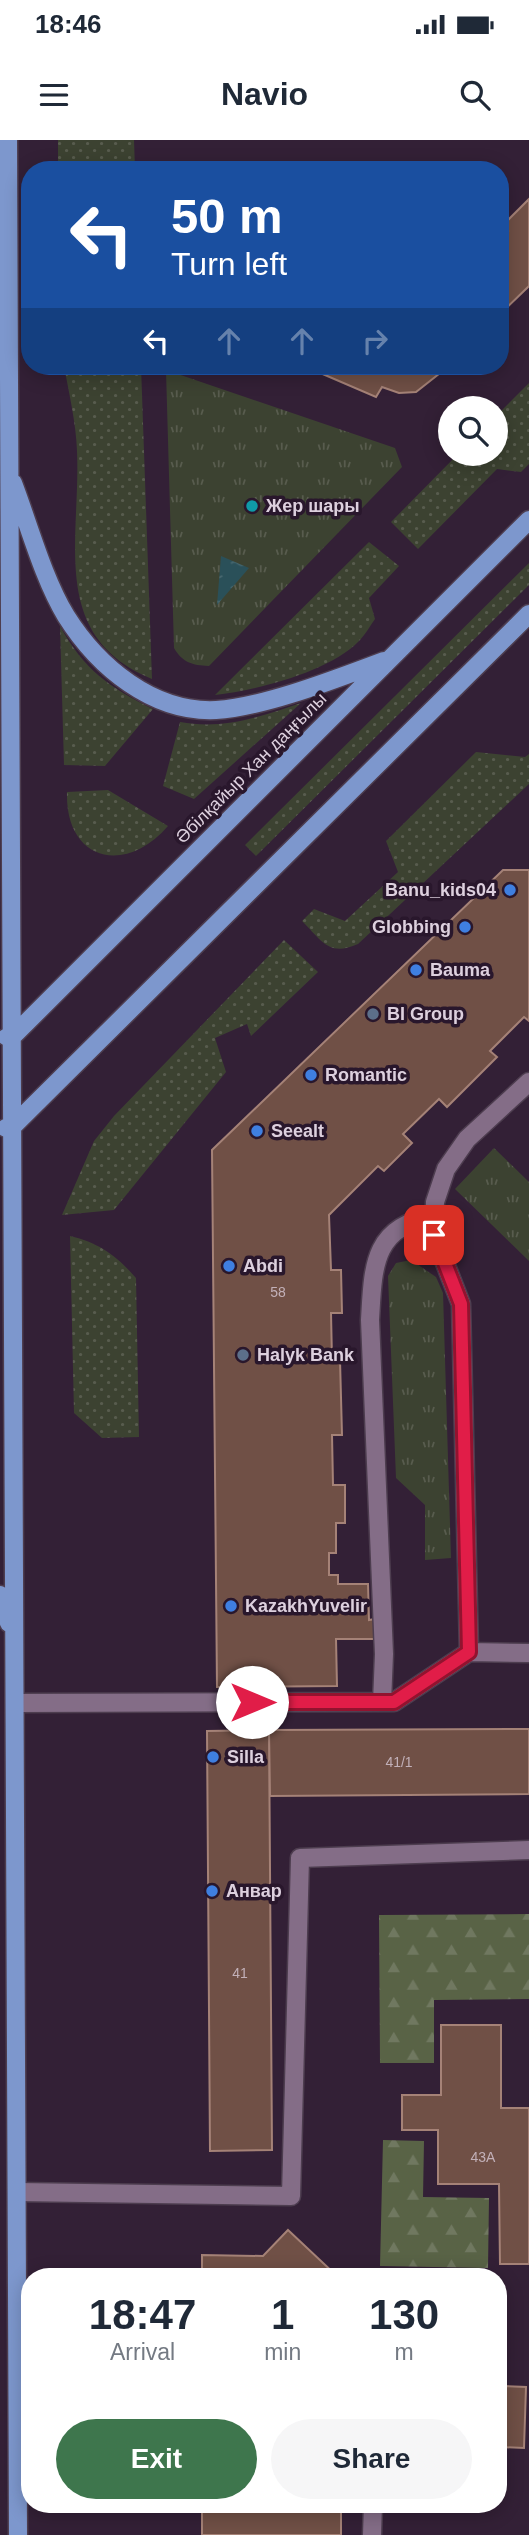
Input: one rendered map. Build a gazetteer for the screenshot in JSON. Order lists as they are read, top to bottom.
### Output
{
  "streets": {
    "main road": ["Әбілқайыр Хан даңғылы"]
  },
  "places": [
    "Жер шары",
    "Banu_kids04",
    "Globbing",
    "Bauma",
    "BI Group",
    "Romantic",
    "Seealt",
    "Abdi",
    "Halyk Bank",
    "KazakhYuvelir",
    "Silla",
    "Анвар"
  ],
  "house_numbers": [
    "58",
    "41/1",
    "41",
    "43А"
  ],
  "page": {
    "status": "18:46",
    "header": "Navio",
    "turn": ["50 m", "Turn left"],
    "eta": [
      "18:47",
      "Arrival",
      "1",
      "min",
      "130",
      "m"
    ],
    "buttons": ["Exit", "Share"]
  }
}
